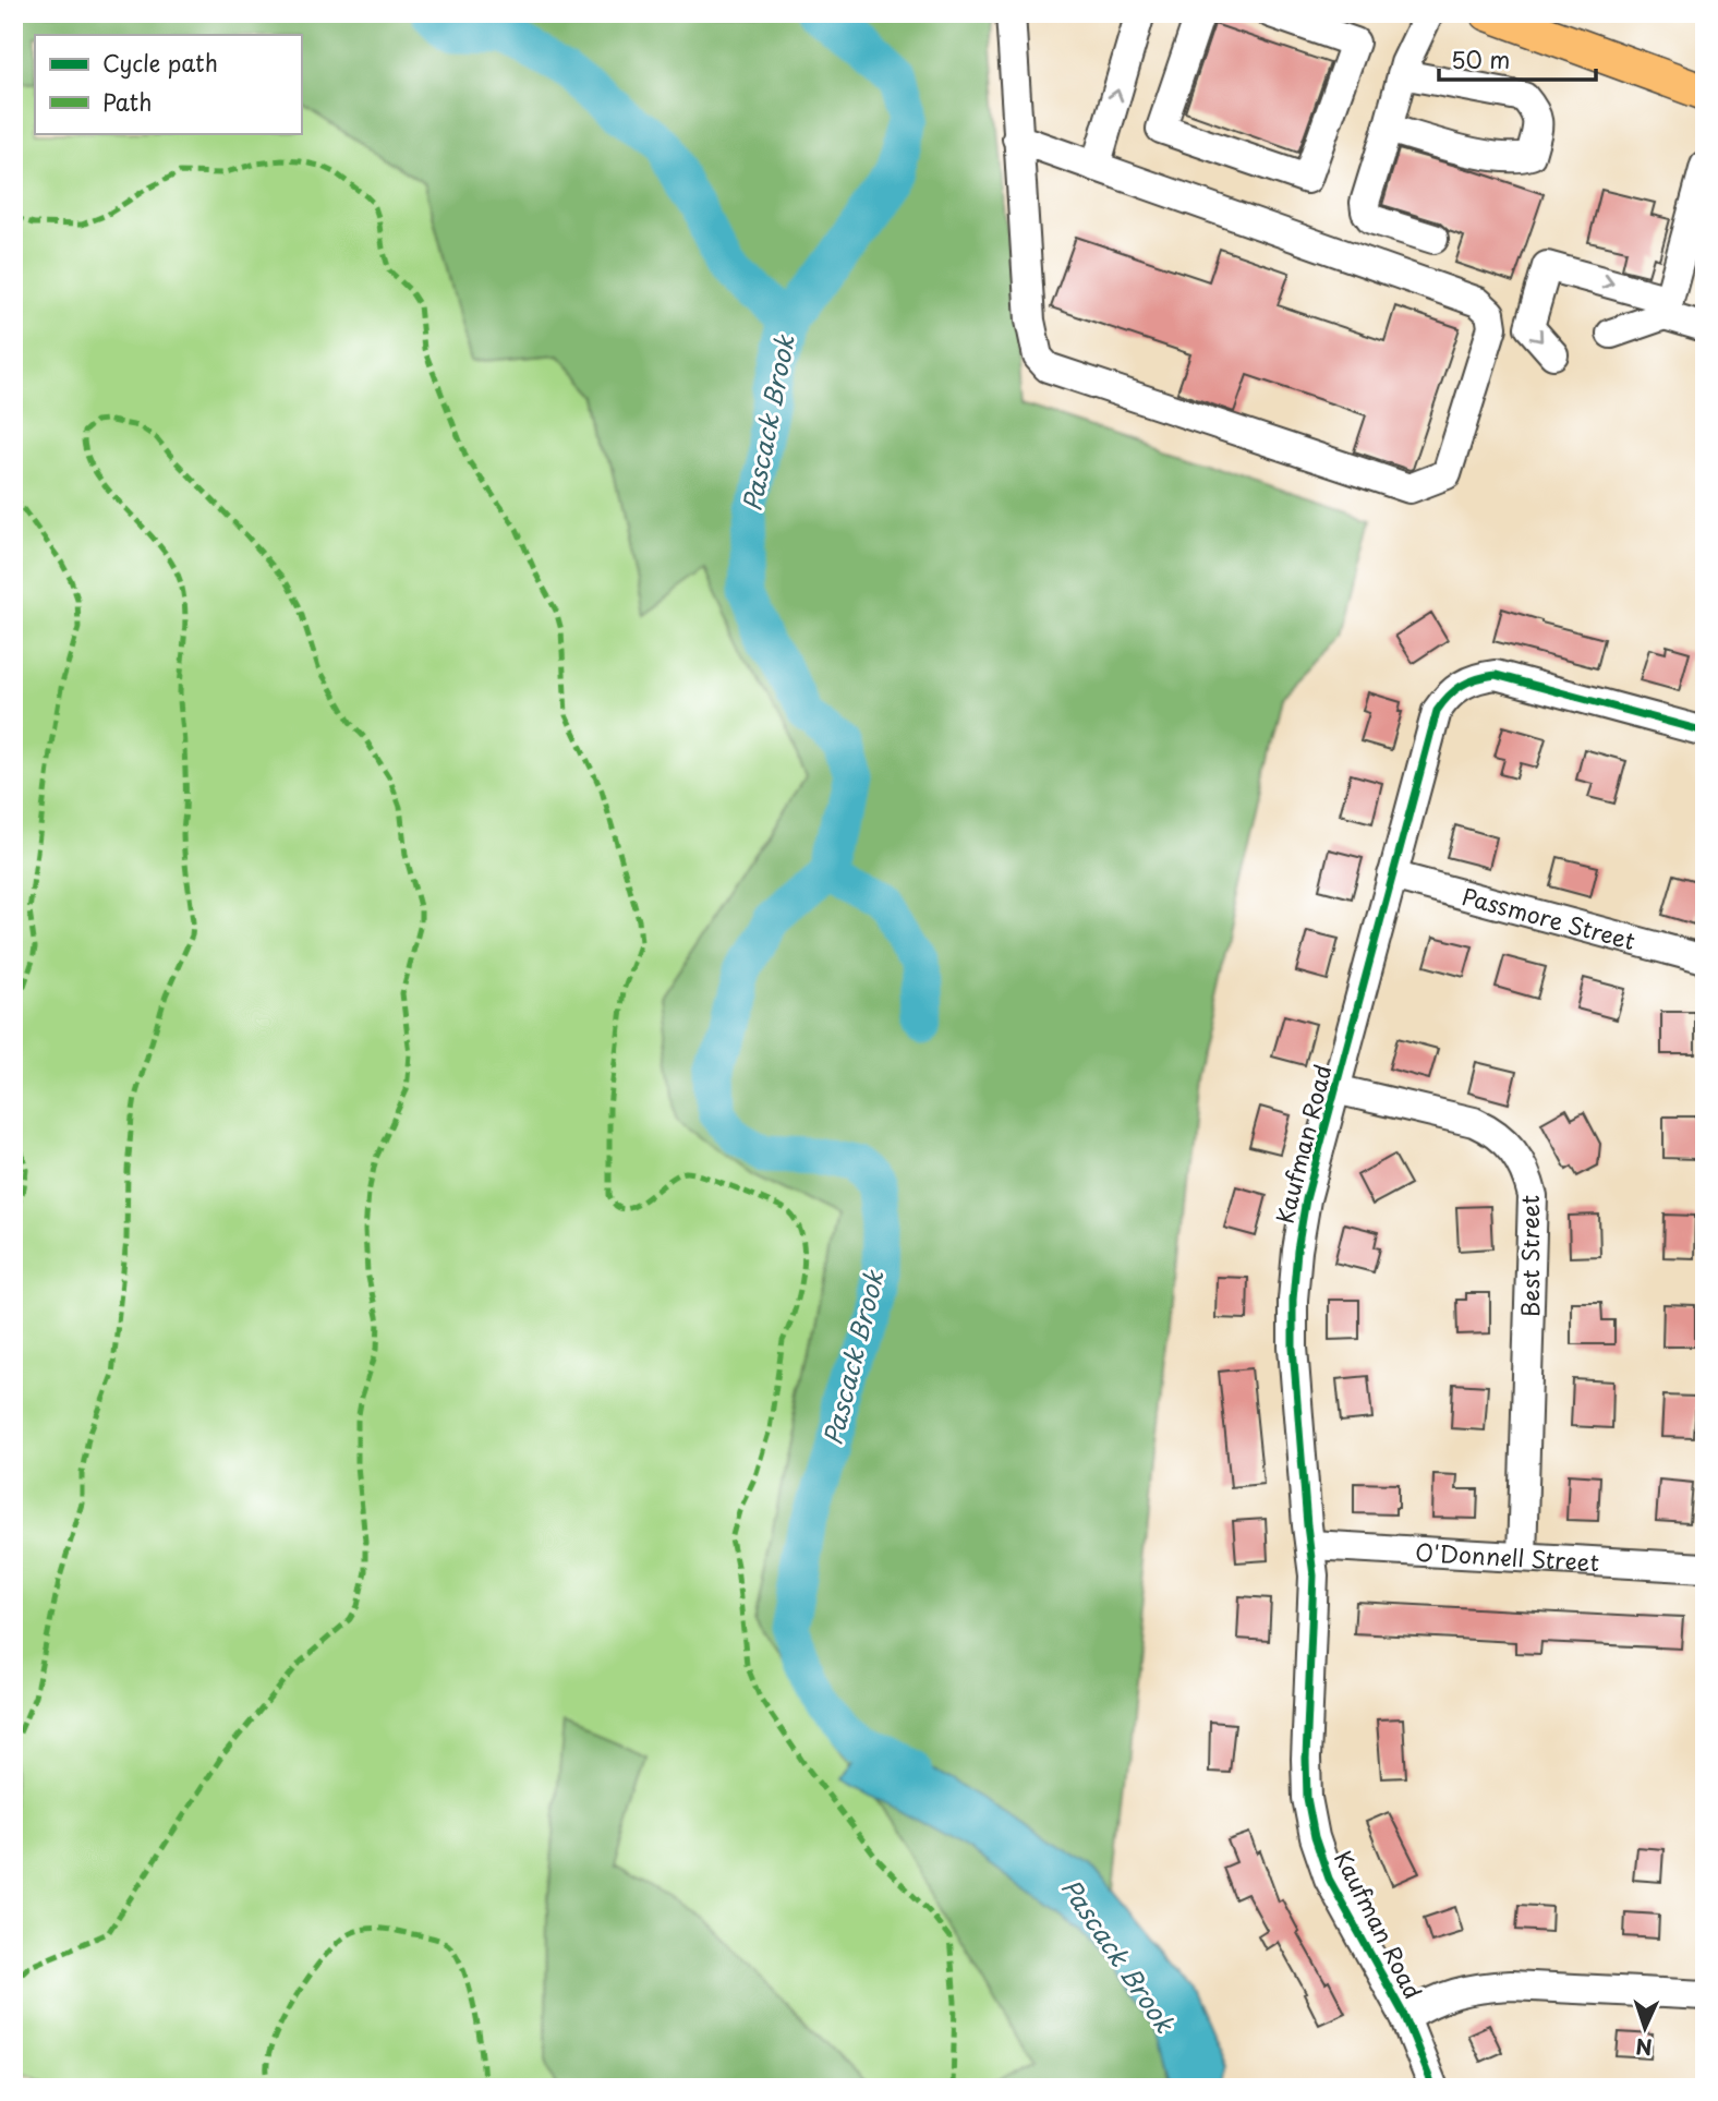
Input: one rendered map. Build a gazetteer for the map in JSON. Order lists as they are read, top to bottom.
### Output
{
  "streets": {
    "street": [
      "Passmore Street",
      "Kaufman Road",
      "Best Street",
      "O'Donnell Street"
    ]
  },
  "crossings": [
    ["Passmore Street", "Kaufman Road"],
    ["Kaufman Road", "Best Street"],
    ["Kaufman Road", "O'Donnell Street"],
    ["Best Street", "O'Donnell Street"]
  ],
  "water": ["Pascack Brook"],
  "legend": ["Cycle path", "Path"],
  "scale_bar": "50 m",
  "north": "bottom"
}
